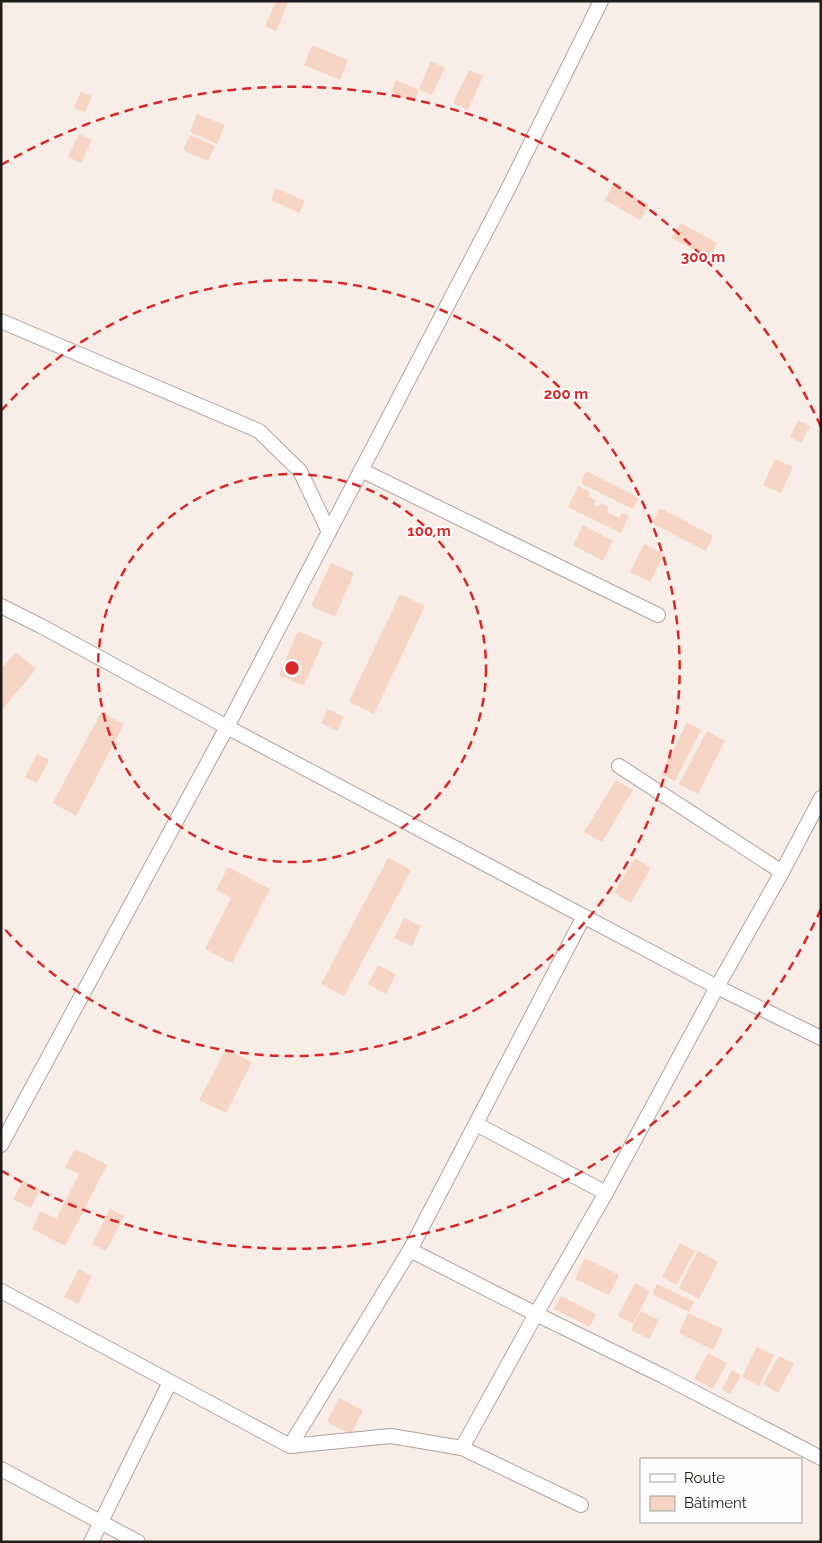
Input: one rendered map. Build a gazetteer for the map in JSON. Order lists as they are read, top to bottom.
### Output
{
  "legend": ["Route", "Bâtiment"],
  "rings": ["300 m", "200 m", "100 m"]
}
